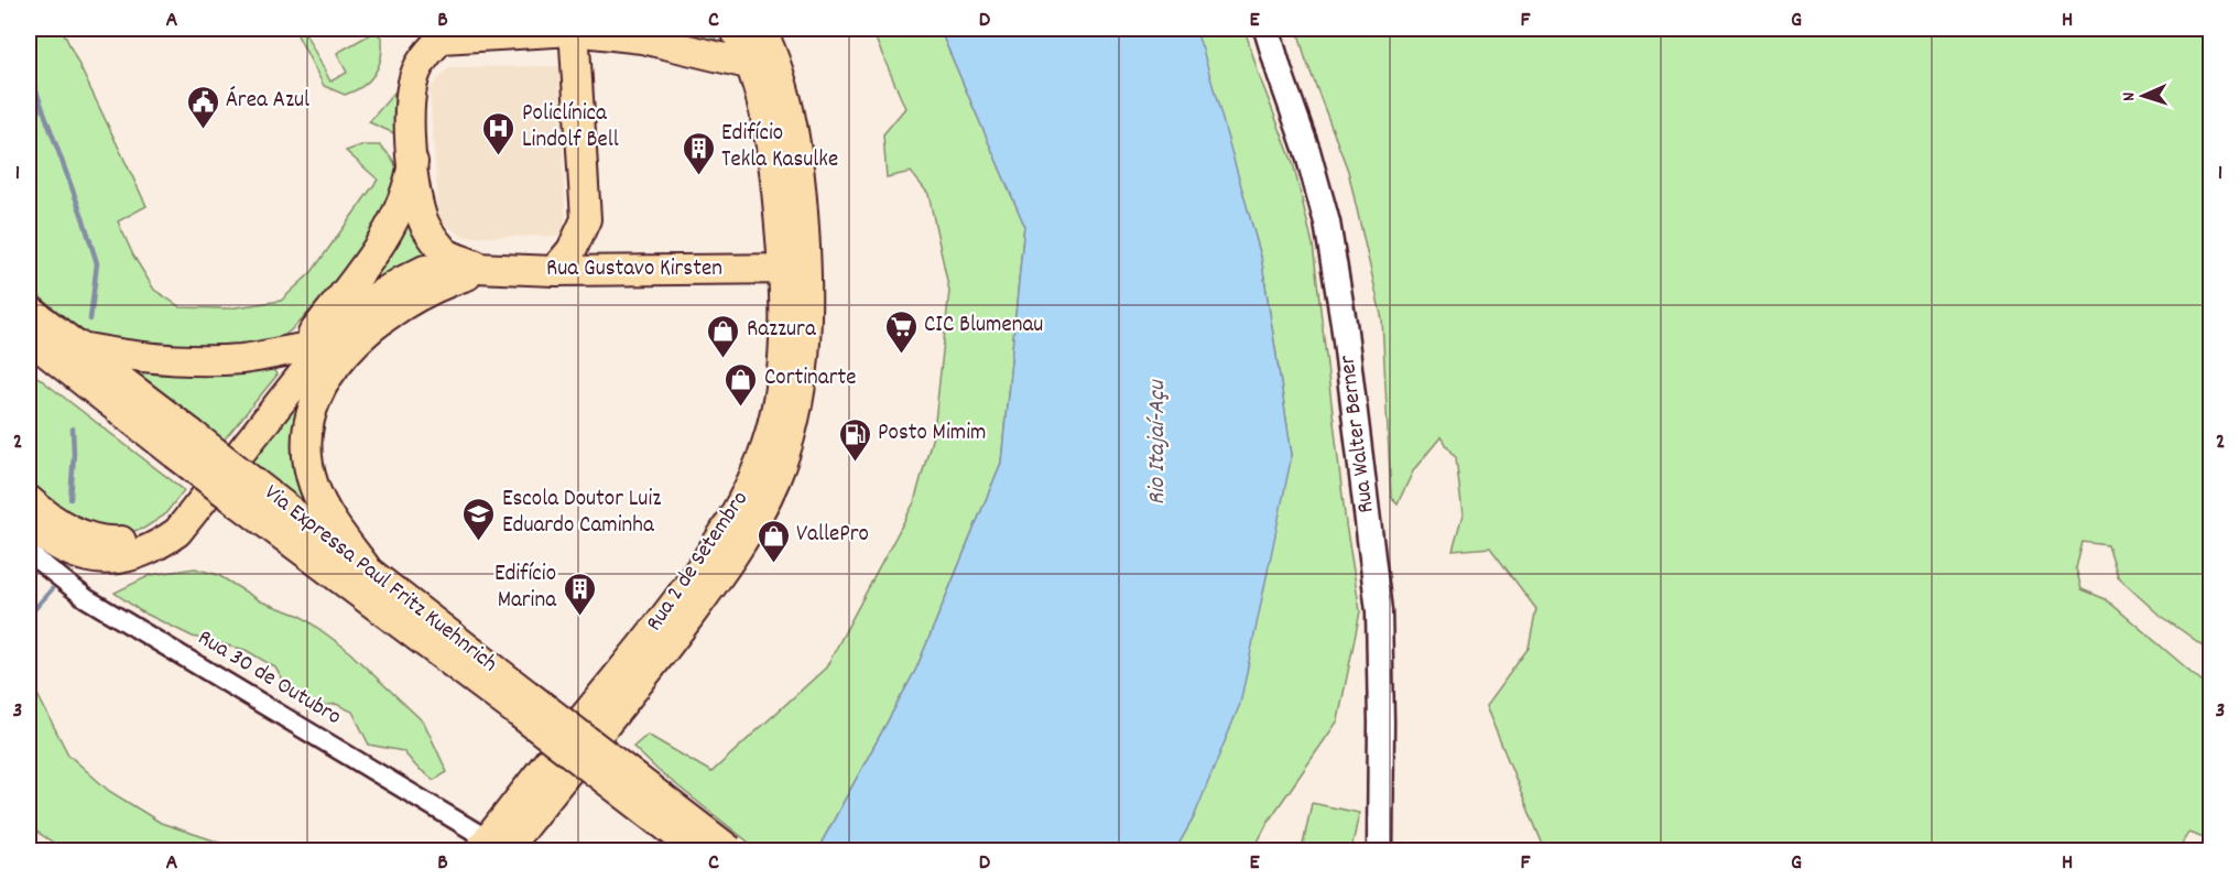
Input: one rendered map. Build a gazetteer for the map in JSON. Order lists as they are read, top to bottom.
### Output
{
  "streets": {
    "main road": ["Rua Gustavo Kirsten", "Rua 2 de Setembro", "Via Expressa Paul Fritz Kuehnrich"],
    "street": ["Rua Walter Berner", "Rua 30 de Outubro"]
  },
  "crossings": [
    ["Rua Gustavo Kirsten", "Rua 2 de Setembro"],
    ["Rua 2 de Setembro", "Rua 30 de Outubro"]
  ],
  "water": ["Rio Itajaí-Açu"],
  "places": {
    "public building": ["Área Azul"],
    "hospital": ["Policlínica Lindolf Bell"],
    "building": ["Edifício Tekla Kasulke", "Edifício Marina"],
    "supermarket": ["CIC Blumenau"],
    "shop": ["Razzura", "Cortinarte", "VallePro"],
    "fuel station": ["Posto Mimim"],
    "school or university": ["Escola Doutor Luiz Eduardo Caminha"]
  },
  "north": "left",
  "grid": {
    "columns": [
      "A",
      "B",
      "C",
      "D",
      "E",
      "F",
      "G",
      "H"
    ],
    "rows": ["1", "2", "3"]
  }
}
